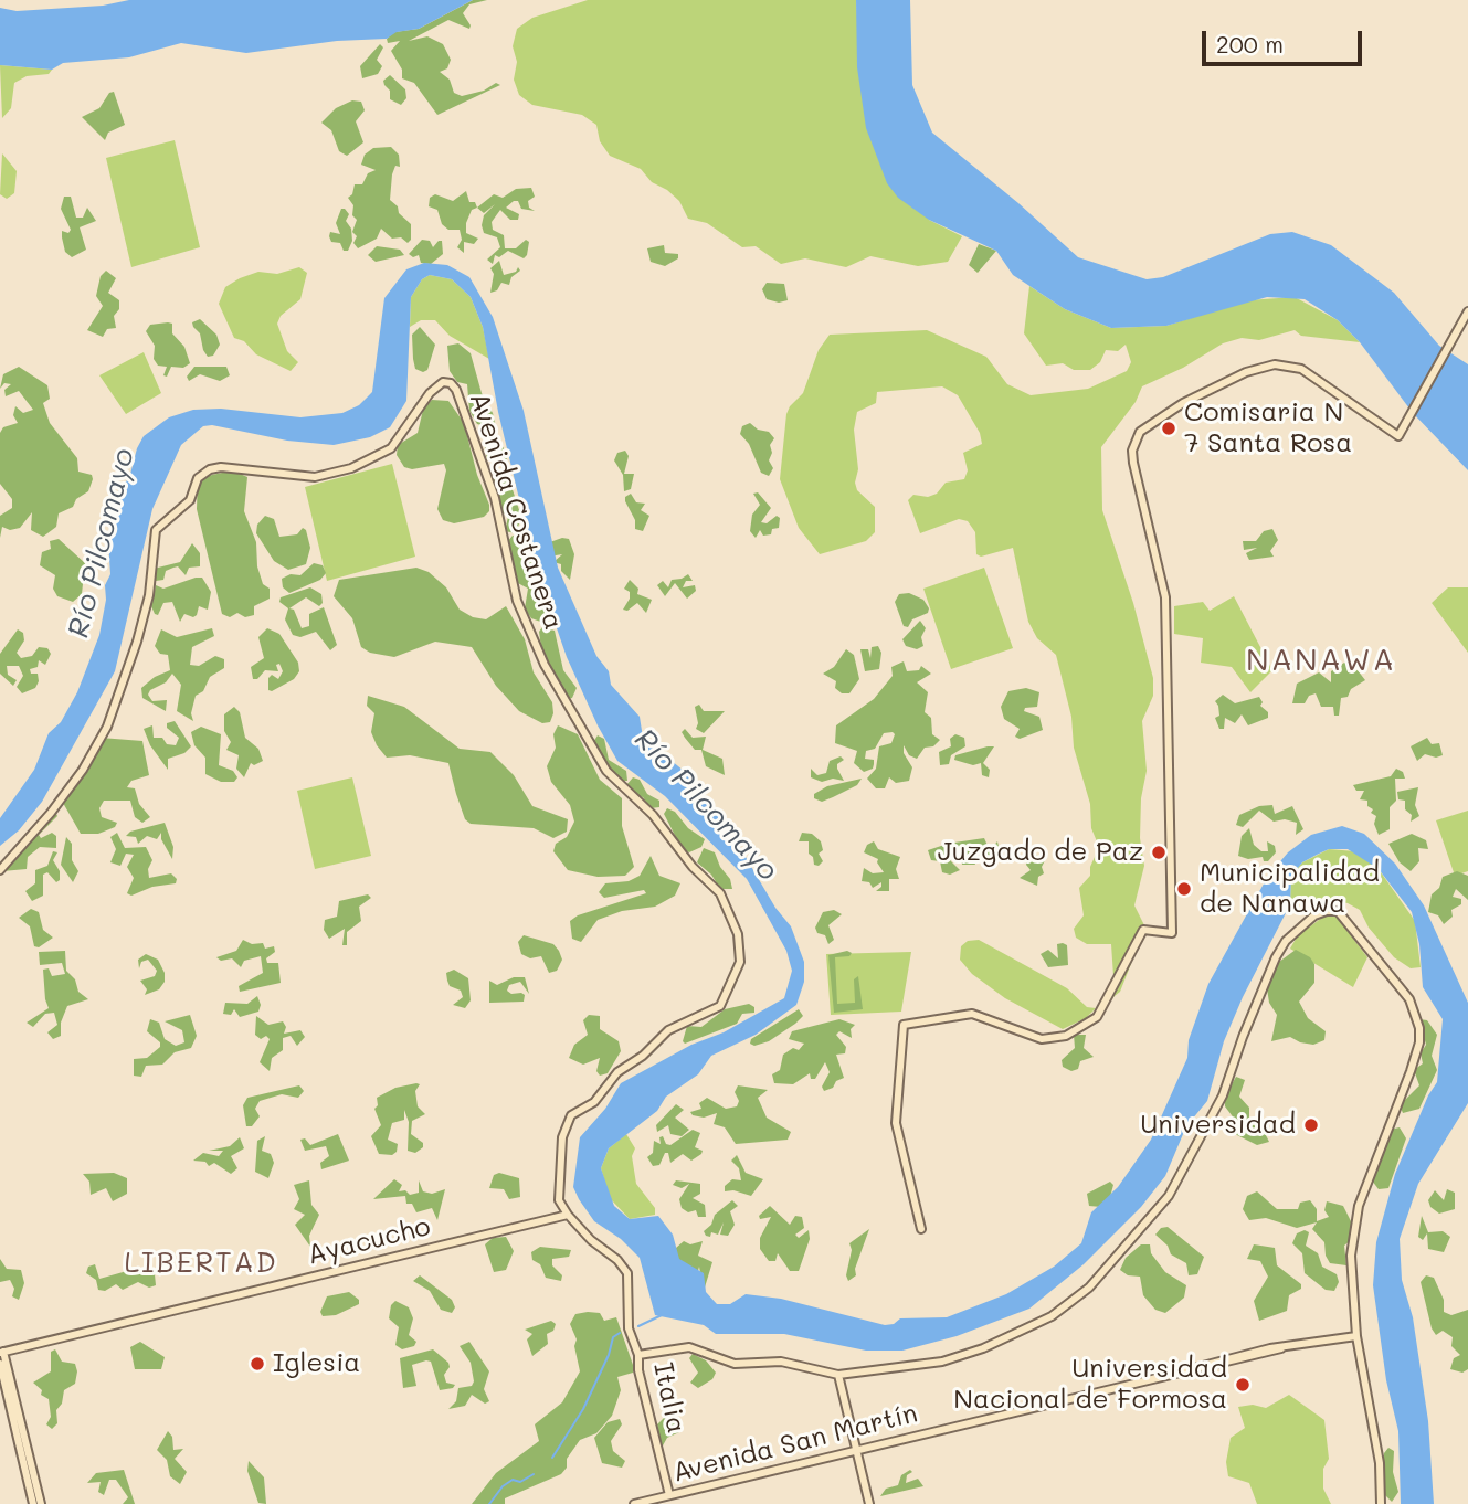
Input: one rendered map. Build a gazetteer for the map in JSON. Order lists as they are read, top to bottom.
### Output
{
  "streets": {
    "street": [
      "Avenida Costanera",
      "Ayacucho",
      "Italia",
      "Avenida San Martín"
    ]
  },
  "crossings": [
    ["Avenida Costanera", "Ayacucho"],
    ["Italia", "Avenida San Martín"]
  ],
  "districts": ["NANAWA", "LIBERTAD"],
  "water": ["Río Pilcomayo"],
  "places": [
    "Comisaria N 7 Santa Rosa",
    "Juzgado de Paz",
    "Municipalidad de Nanawa",
    "Universidad",
    "Iglesia",
    "Universidad Nacional de Formosa"
  ],
  "scale_bar": "200 m"
}
